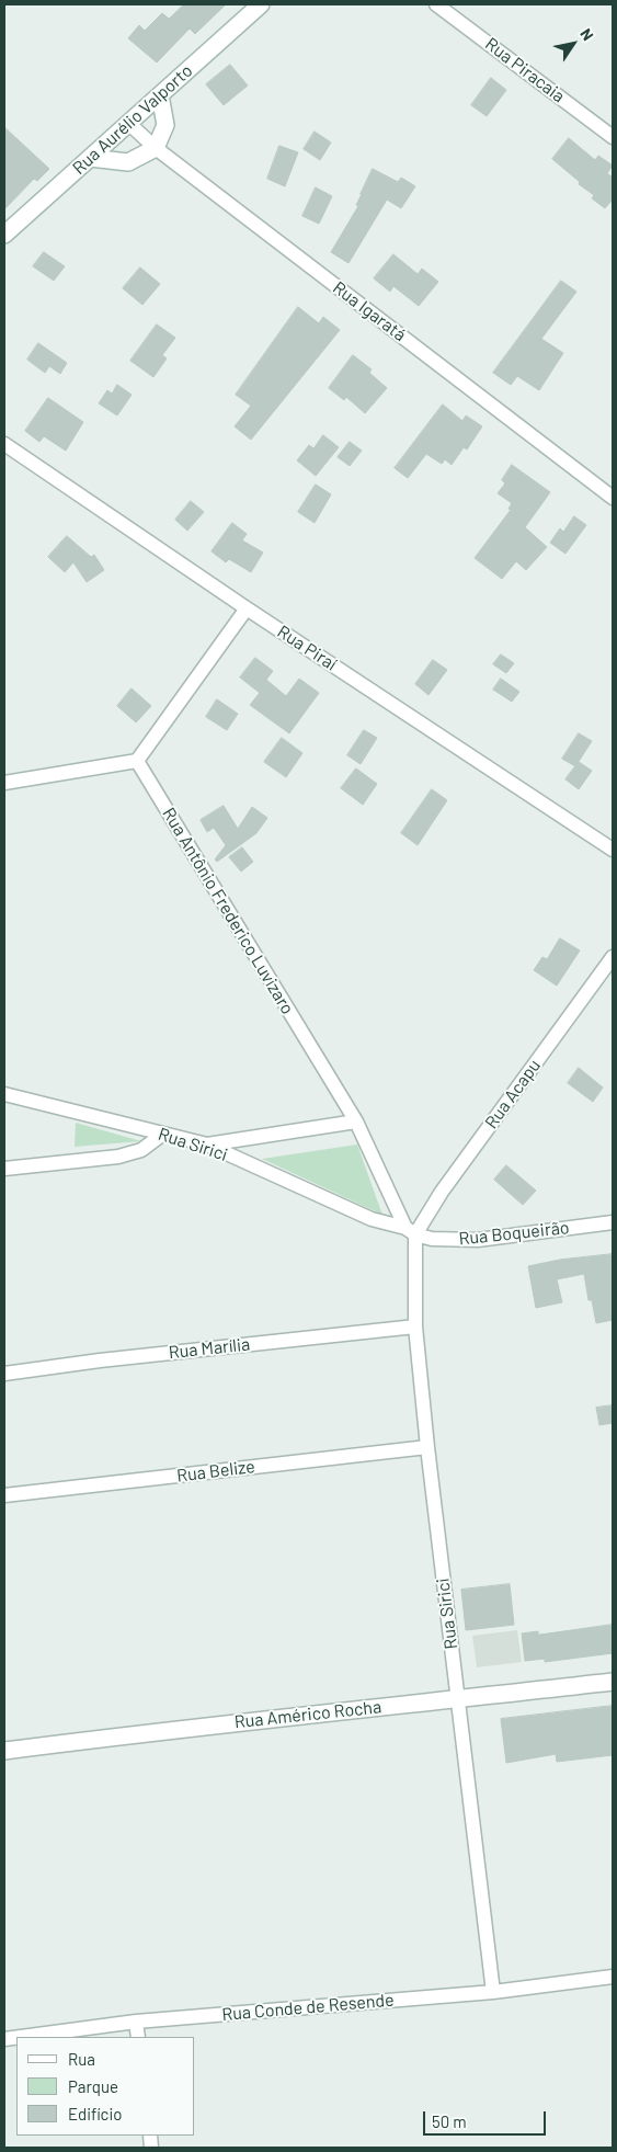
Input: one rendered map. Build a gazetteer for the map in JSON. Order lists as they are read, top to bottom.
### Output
{
  "streets": {
    "street": [
      "Rua Piracaia",
      "Rua Aurélio Valporto",
      "Rua Igaratá",
      "Rua Piraí",
      "Rua Antônio Frederico Luvizaro",
      "Rua Acapu",
      "Rua Sirici",
      "Rua Boqueirão",
      "Rua Marília",
      "Rua Belize",
      "Rua Américo Rocha",
      "Rua Conde de Resende"
    ]
  },
  "crossings": [
    ["Rua Aurélio Valporto", "Rua Igaratá"],
    ["Rua Antônio Frederico Luvizaro", "Rua Acapu"],
    ["Rua Antônio Frederico Luvizaro", "Rua Sirici"],
    ["Rua Antônio Frederico Luvizaro", "Rua Boqueirão"],
    ["Rua Acapu", "Rua Sirici"],
    ["Rua Acapu", "Rua Boqueirão"],
    ["Rua Sirici", "Rua Boqueirão"],
    ["Rua Sirici", "Rua Marília"],
    ["Rua Sirici", "Rua Belize"],
    ["Rua Sirici", "Rua Américo Rocha"],
    ["Rua Sirici", "Rua Conde de Resende"]
  ],
  "legend": ["Rua", "Parque", "Edifício"],
  "scale_bar": "50 m",
  "north": "top right"
}
